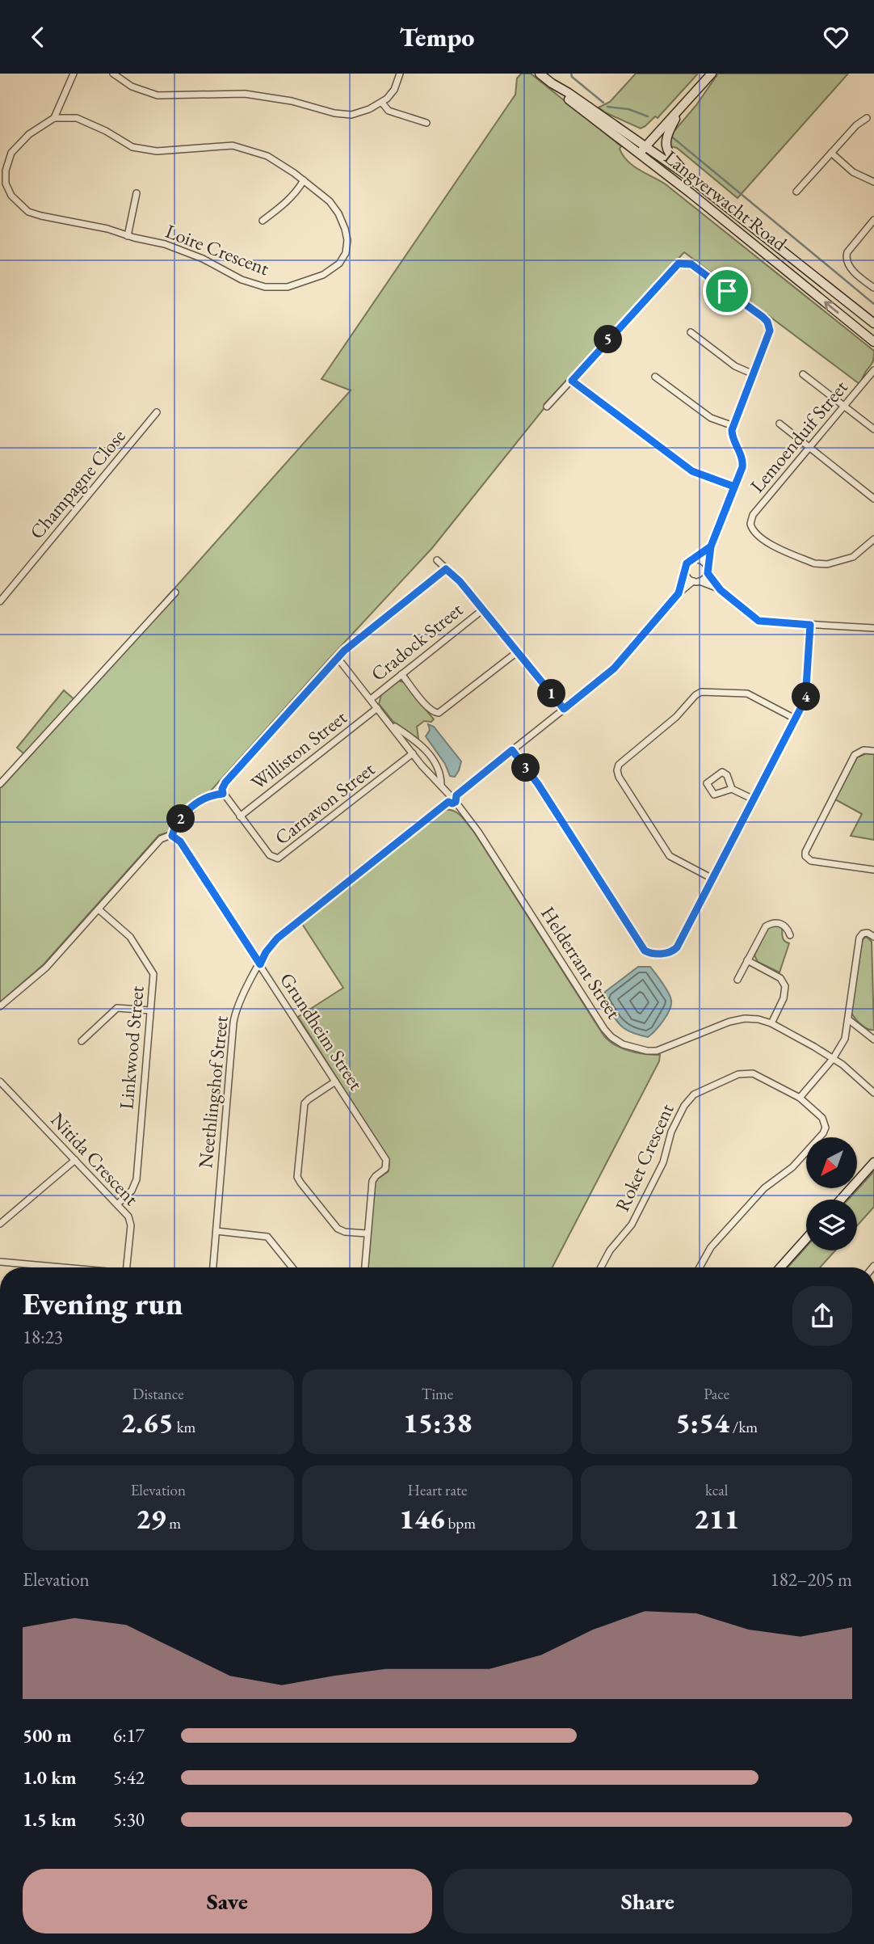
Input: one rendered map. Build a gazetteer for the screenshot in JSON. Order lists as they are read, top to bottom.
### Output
{
  "streets": {
    "street": [
      "Langverwacht Road",
      "Loire Crescent",
      "Lemoenduif Street",
      "Champagne Close",
      "Cradock Street",
      "Williston Street",
      "Carnavon Street",
      "Helderrant Street",
      "Grundheim Street",
      "Linkwood Street",
      "Neethlingshof Street",
      "Roket Crescent",
      "Nitida Crescent"
    ]
  },
  "crossings": [
    ["Cradock Street", "Helderrant Street"],
    ["Williston Street", "Carnavon Street"],
    ["Williston Street", "Helderrant Street"],
    ["Carnavon Street", "Helderrant Street"],
    ["Helderrant Street", "Neethlingshof Street"],
    ["Grundheim Street", "Neethlingshof Street"],
    ["Linkwood Street", "Nitida Crescent"]
  ],
  "north": "bottom left",
  "page": {
    "header": "Tempo",
    "pins": [
      "5",
      "1",
      "4",
      "3",
      "2"
    ],
    "heading": ["Evening run", "18:23"],
    "stats": [
      ["Distance", "2.65 km"],
      ["Time", "15:38"],
      ["Pace", "5:54 /km"],
      ["Elevation", "29 m"],
      ["Heart rate", "146 bpm"],
      ["kcal", "211"]
    ],
    "chart": ["Elevation", "182–205 m"],
    "list": [
      {
        "name": "500 m",
        "note": "6:17"
      },
      {
        "name": "1.0 km",
        "note": "5:42"
      },
      {
        "name": "1.5 km",
        "note": "5:30"
      }
    ],
    "buttons": ["Save", "Share"]
  }
}
